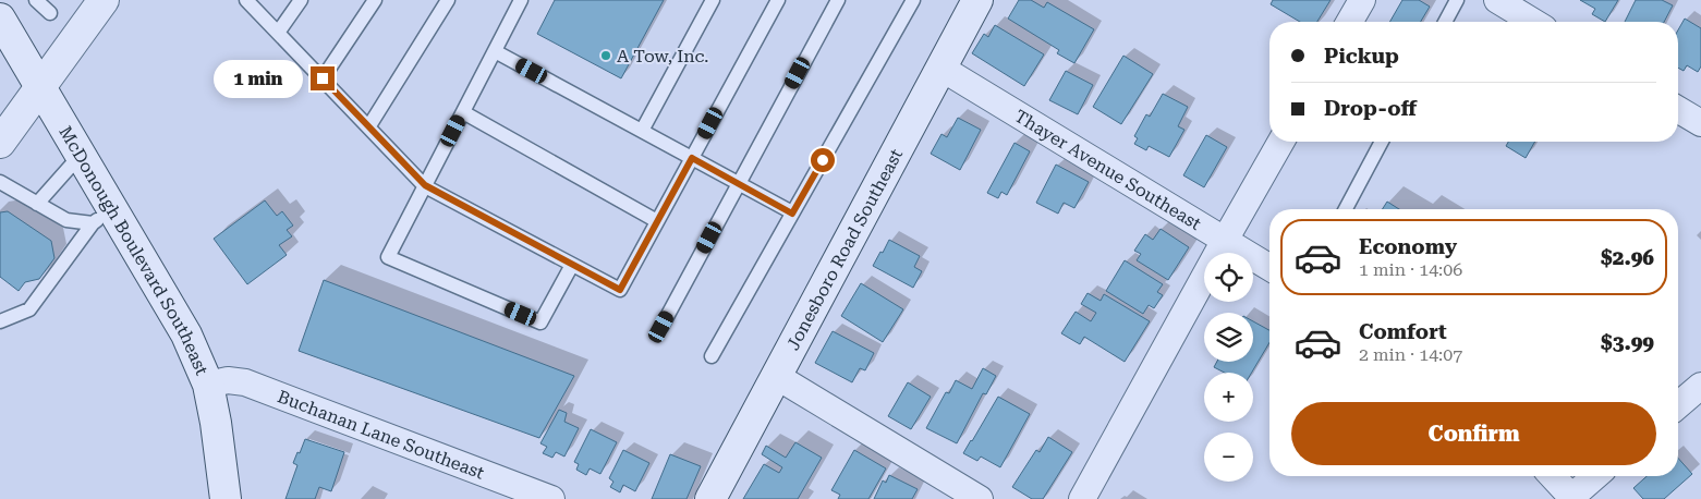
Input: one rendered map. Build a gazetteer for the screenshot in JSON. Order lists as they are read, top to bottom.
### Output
{
  "streets": {
    "main road": ["Jonesboro Road Southeast", "McDonough Boulevard Southeast"],
    "street": ["Thayer Avenue Southeast", "Buchanan Lane Southeast"]
  },
  "crossings": [
    ["Thayer Avenue Southeast", "Jonesboro Road Southeast"],
    ["McDonough Boulevard Southeast", "Buchanan Lane Southeast"]
  ],
  "places": ["A Tow, Inc."],
  "page": {
    "banner": ["Pickup", "Drop-off"],
    "bubble": "1 min",
    "list": [
      {
        "name": "Economy",
        "note": "1 min · 14:06",
        "value": "$2.96"
      },
      {
        "name": "Comfort",
        "note": "2 min · 14:07",
        "value": "$3.99"
      }
    ],
    "map_buttons": ["+", "−"],
    "buttons": "Confirm"
  }
}
